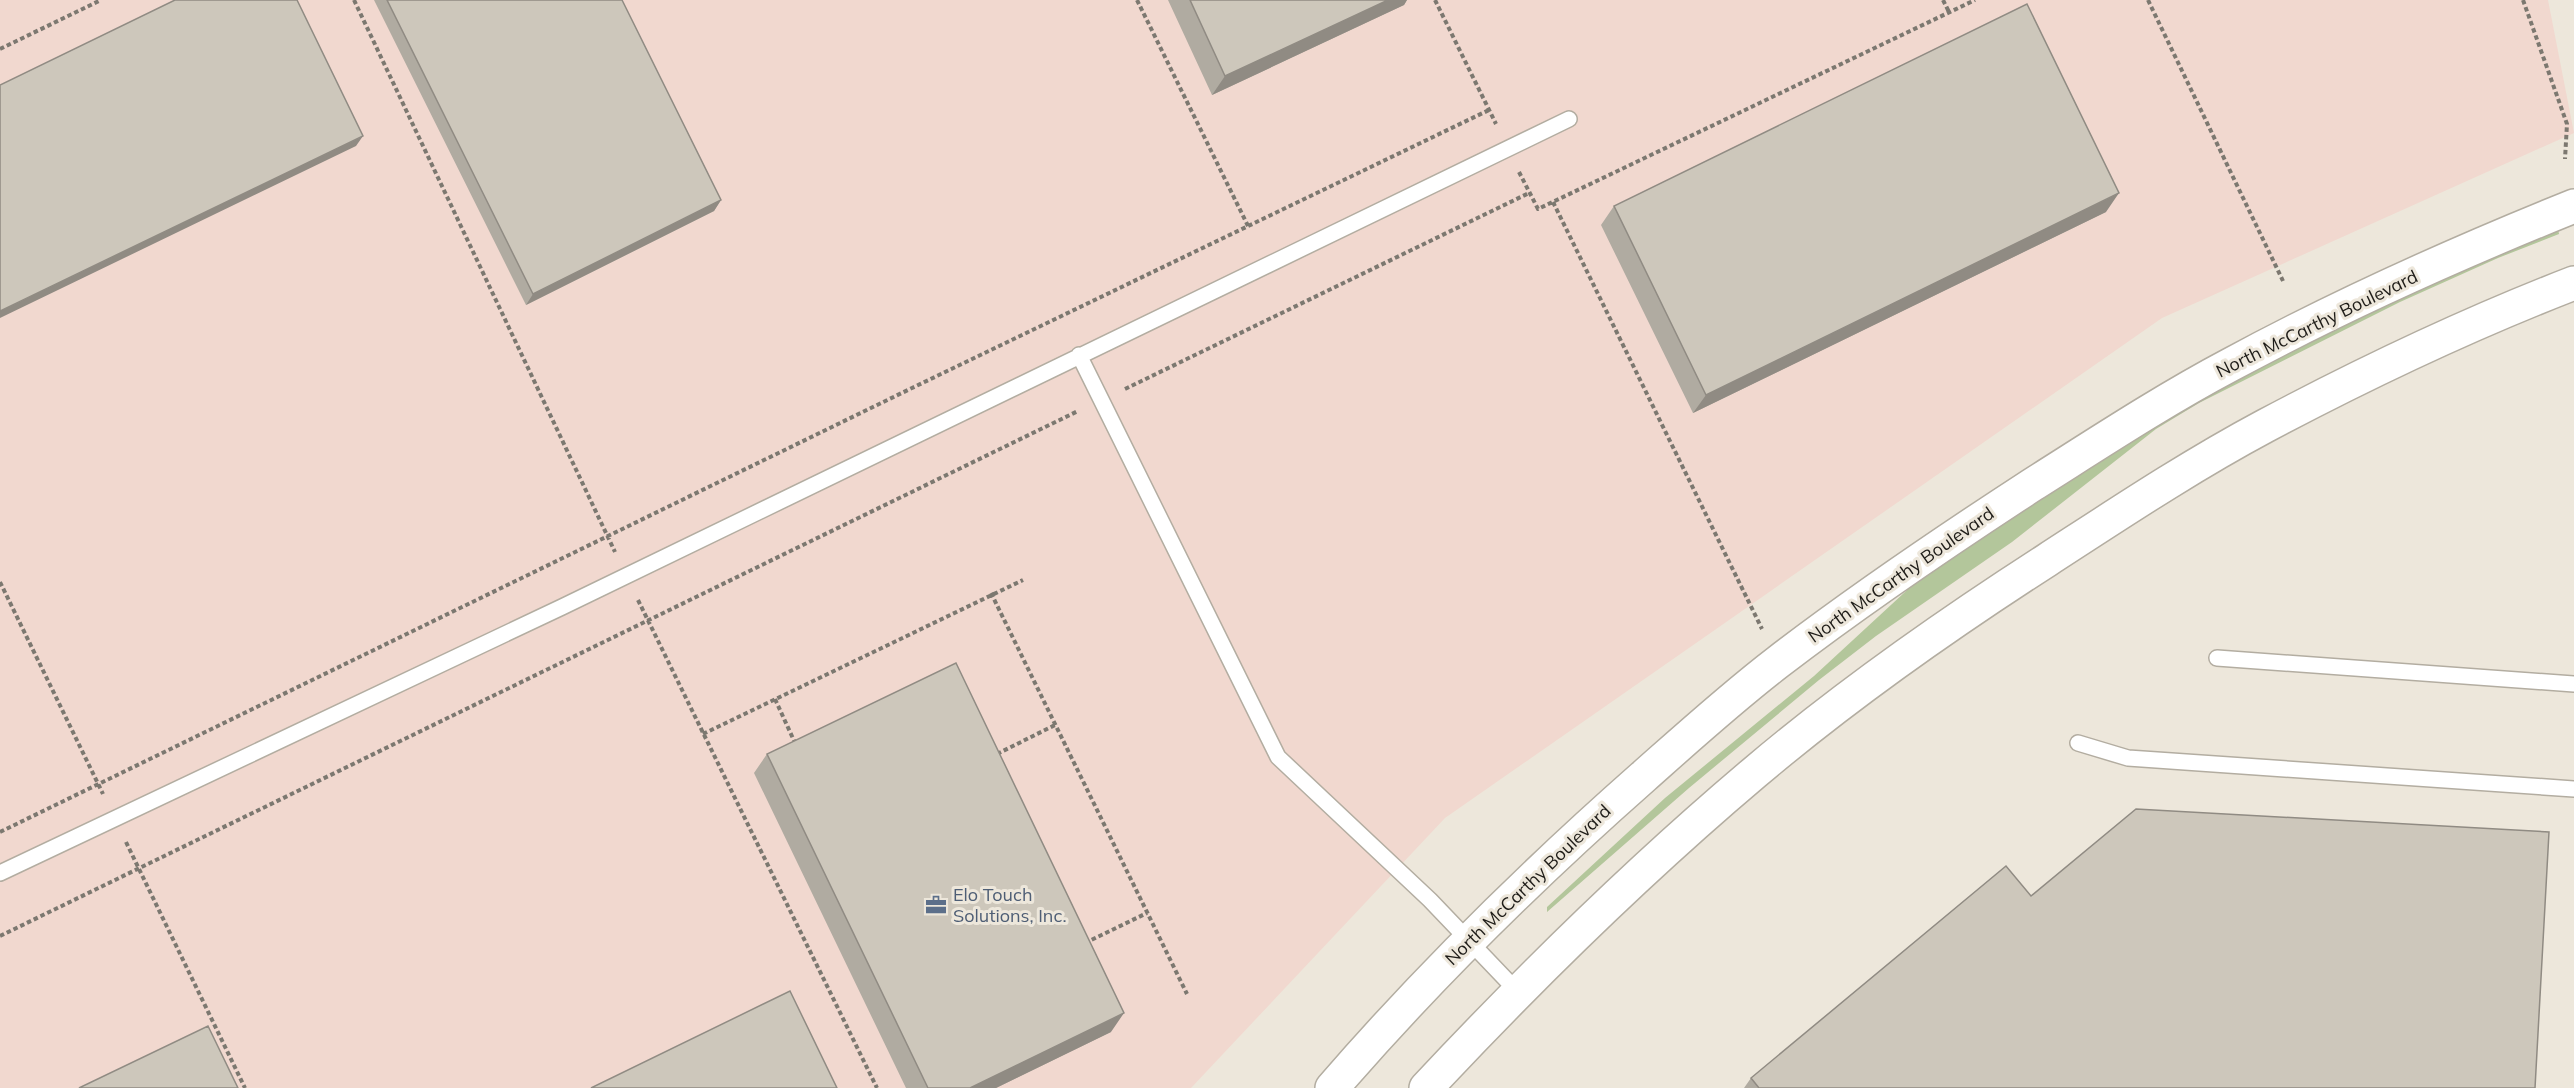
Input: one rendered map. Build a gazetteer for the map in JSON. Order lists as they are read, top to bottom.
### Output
{
  "streets": {
    "main road": ["North McCarthy Boulevard"]
  },
  "places": {
    "office": ["Elo Touch Solutions, Inc."]
  }
}
